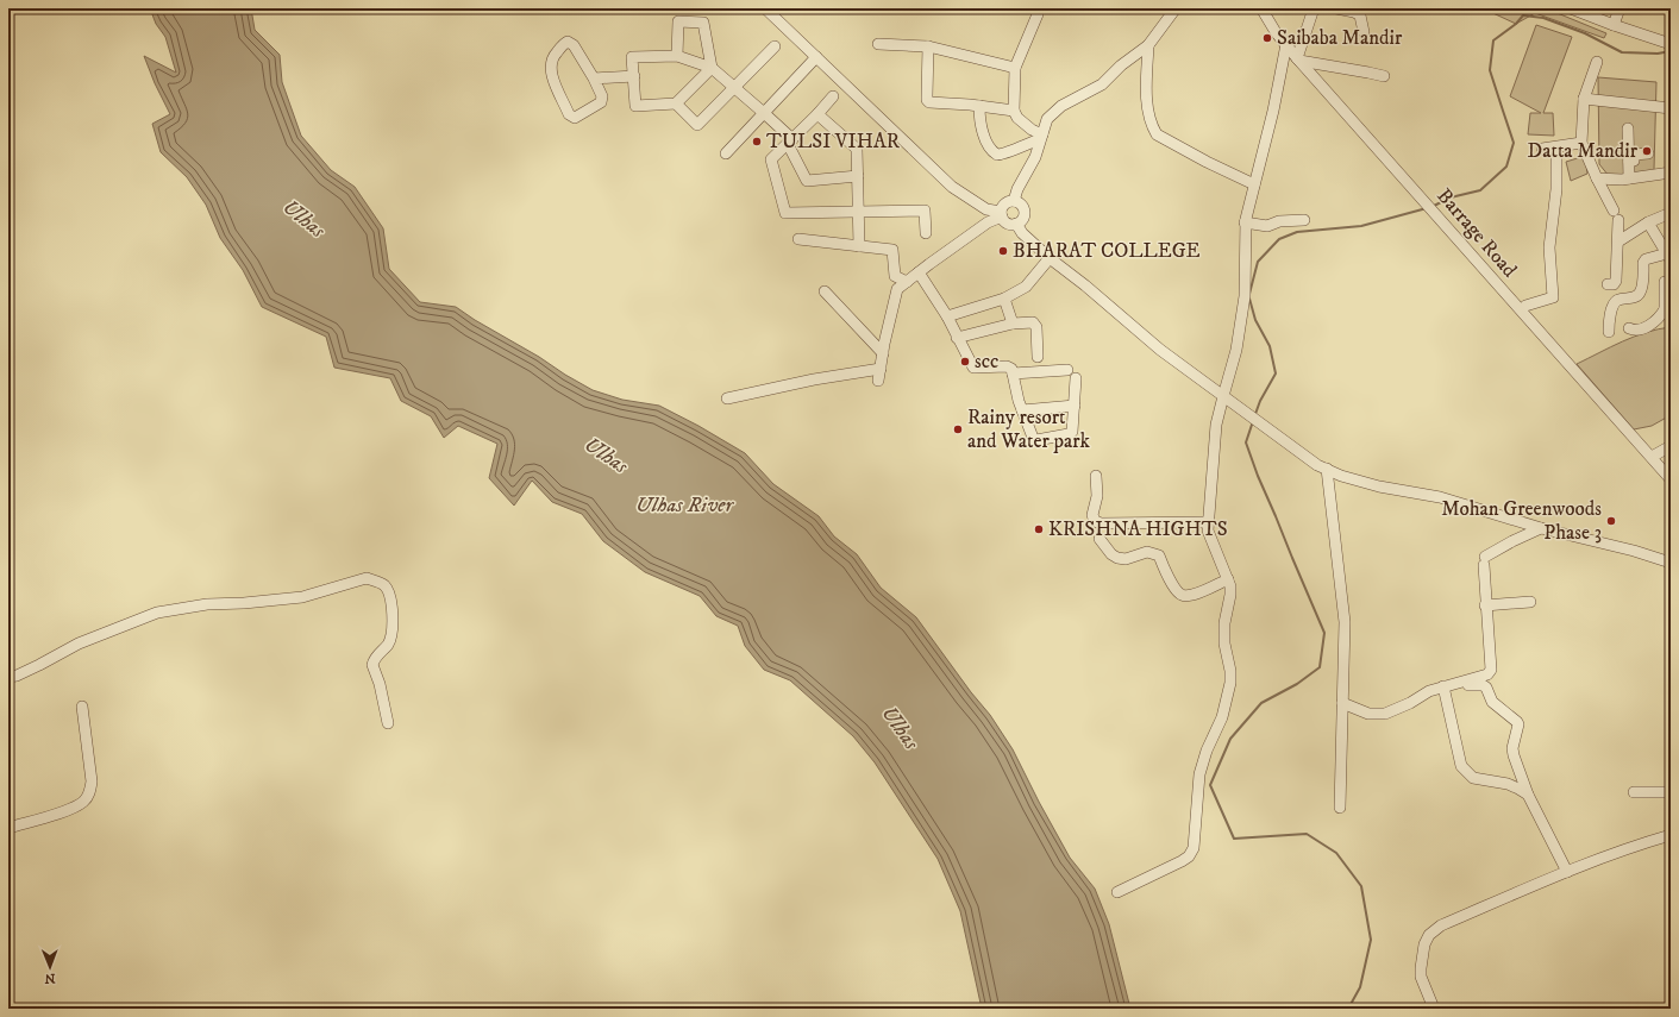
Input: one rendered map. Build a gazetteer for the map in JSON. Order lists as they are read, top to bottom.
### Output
{
  "streets": {
    "street": ["Barrage Road"]
  },
  "water": ["Ulhas", "Ulhas River"],
  "places": [
    "Saibaba Mandir",
    "TULSI VIHAR",
    "Datta Mandir",
    "BHARAT COLLEGE",
    "scc",
    "Rainy resort and Water park",
    "Mohan Greenwoods Phase 3",
    "KRISHNA HIGHTS"
  ],
  "north": "bottom"
}
